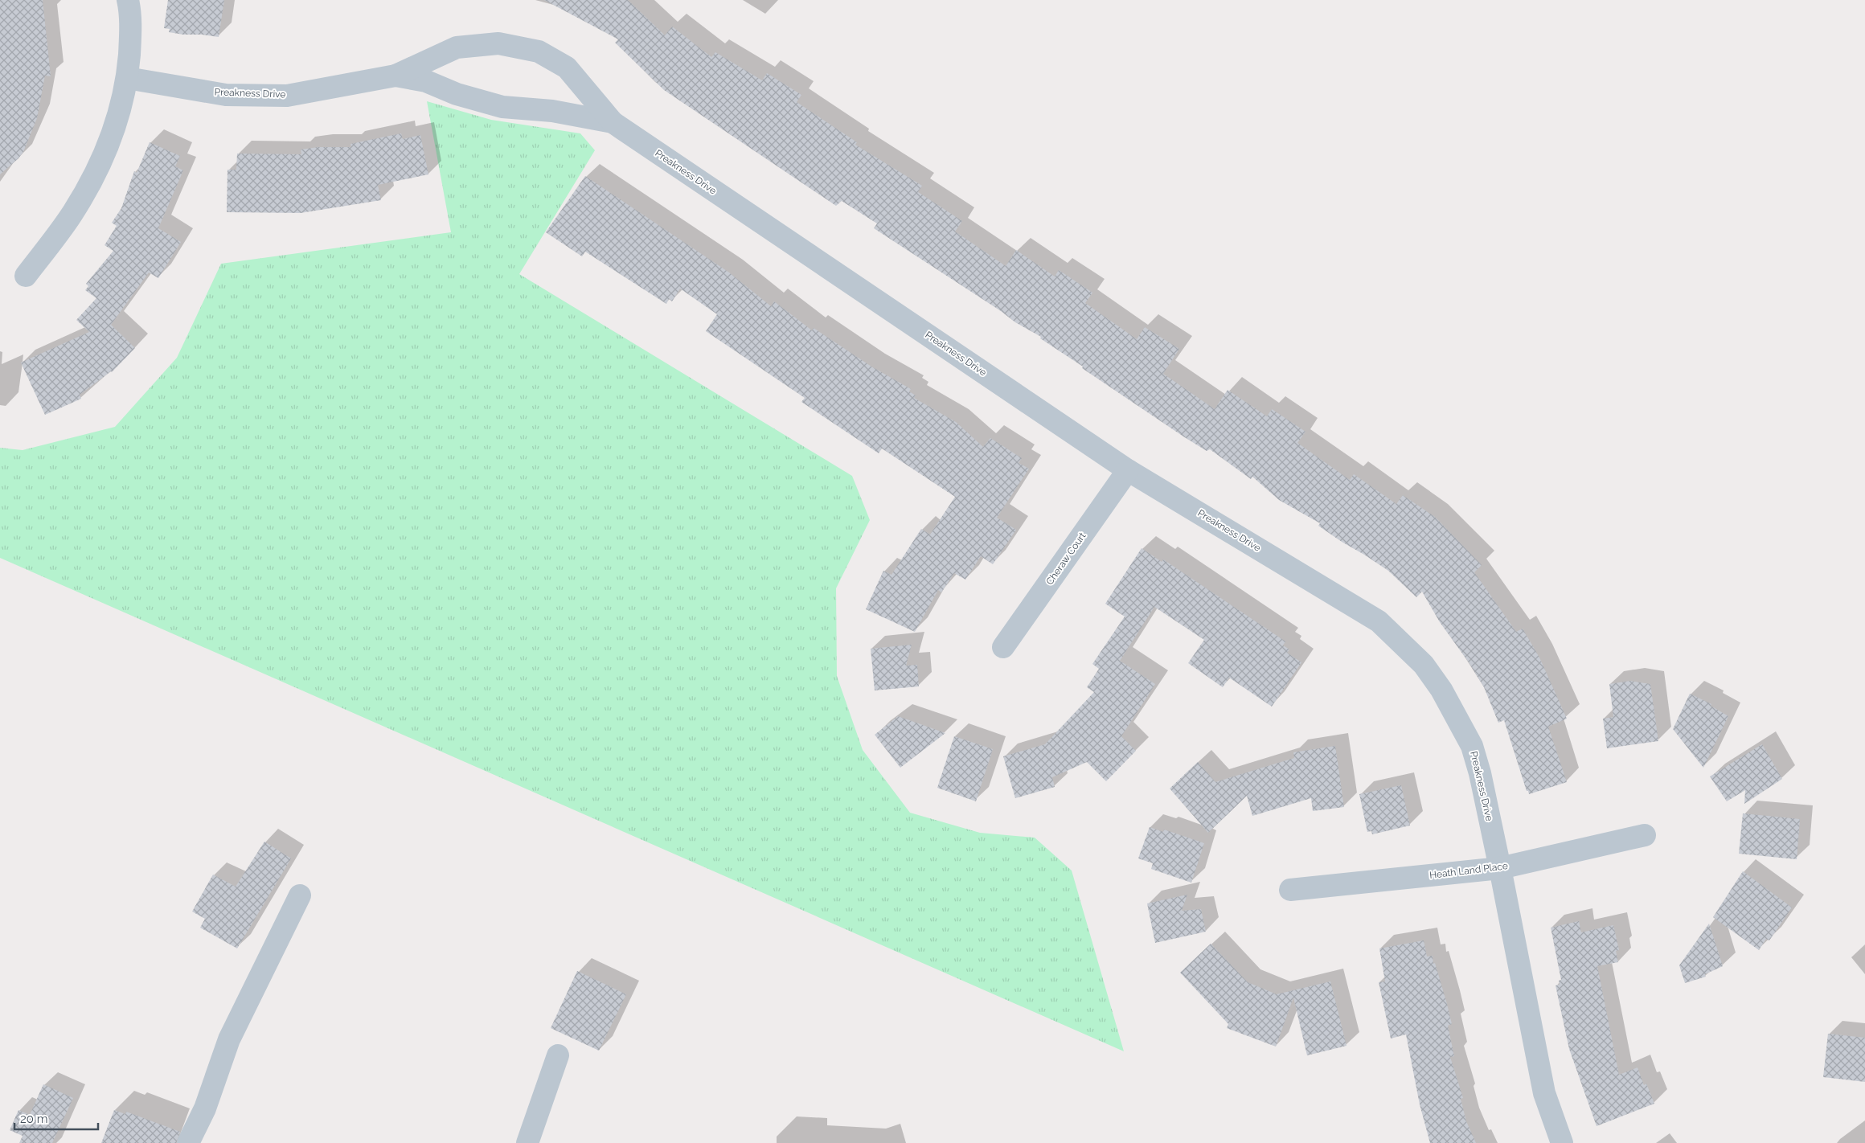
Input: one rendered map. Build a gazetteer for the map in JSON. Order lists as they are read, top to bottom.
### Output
{
  "streets": {
    "street": ["Preakness Drive", "Cheraw Court", "Heath Land Place"]
  },
  "crossings": [
    ["Preakness Drive", "Cheraw Court"],
    ["Preakness Drive", "Heath Land Place"]
  ],
  "scale_bar": "20 m"
}
